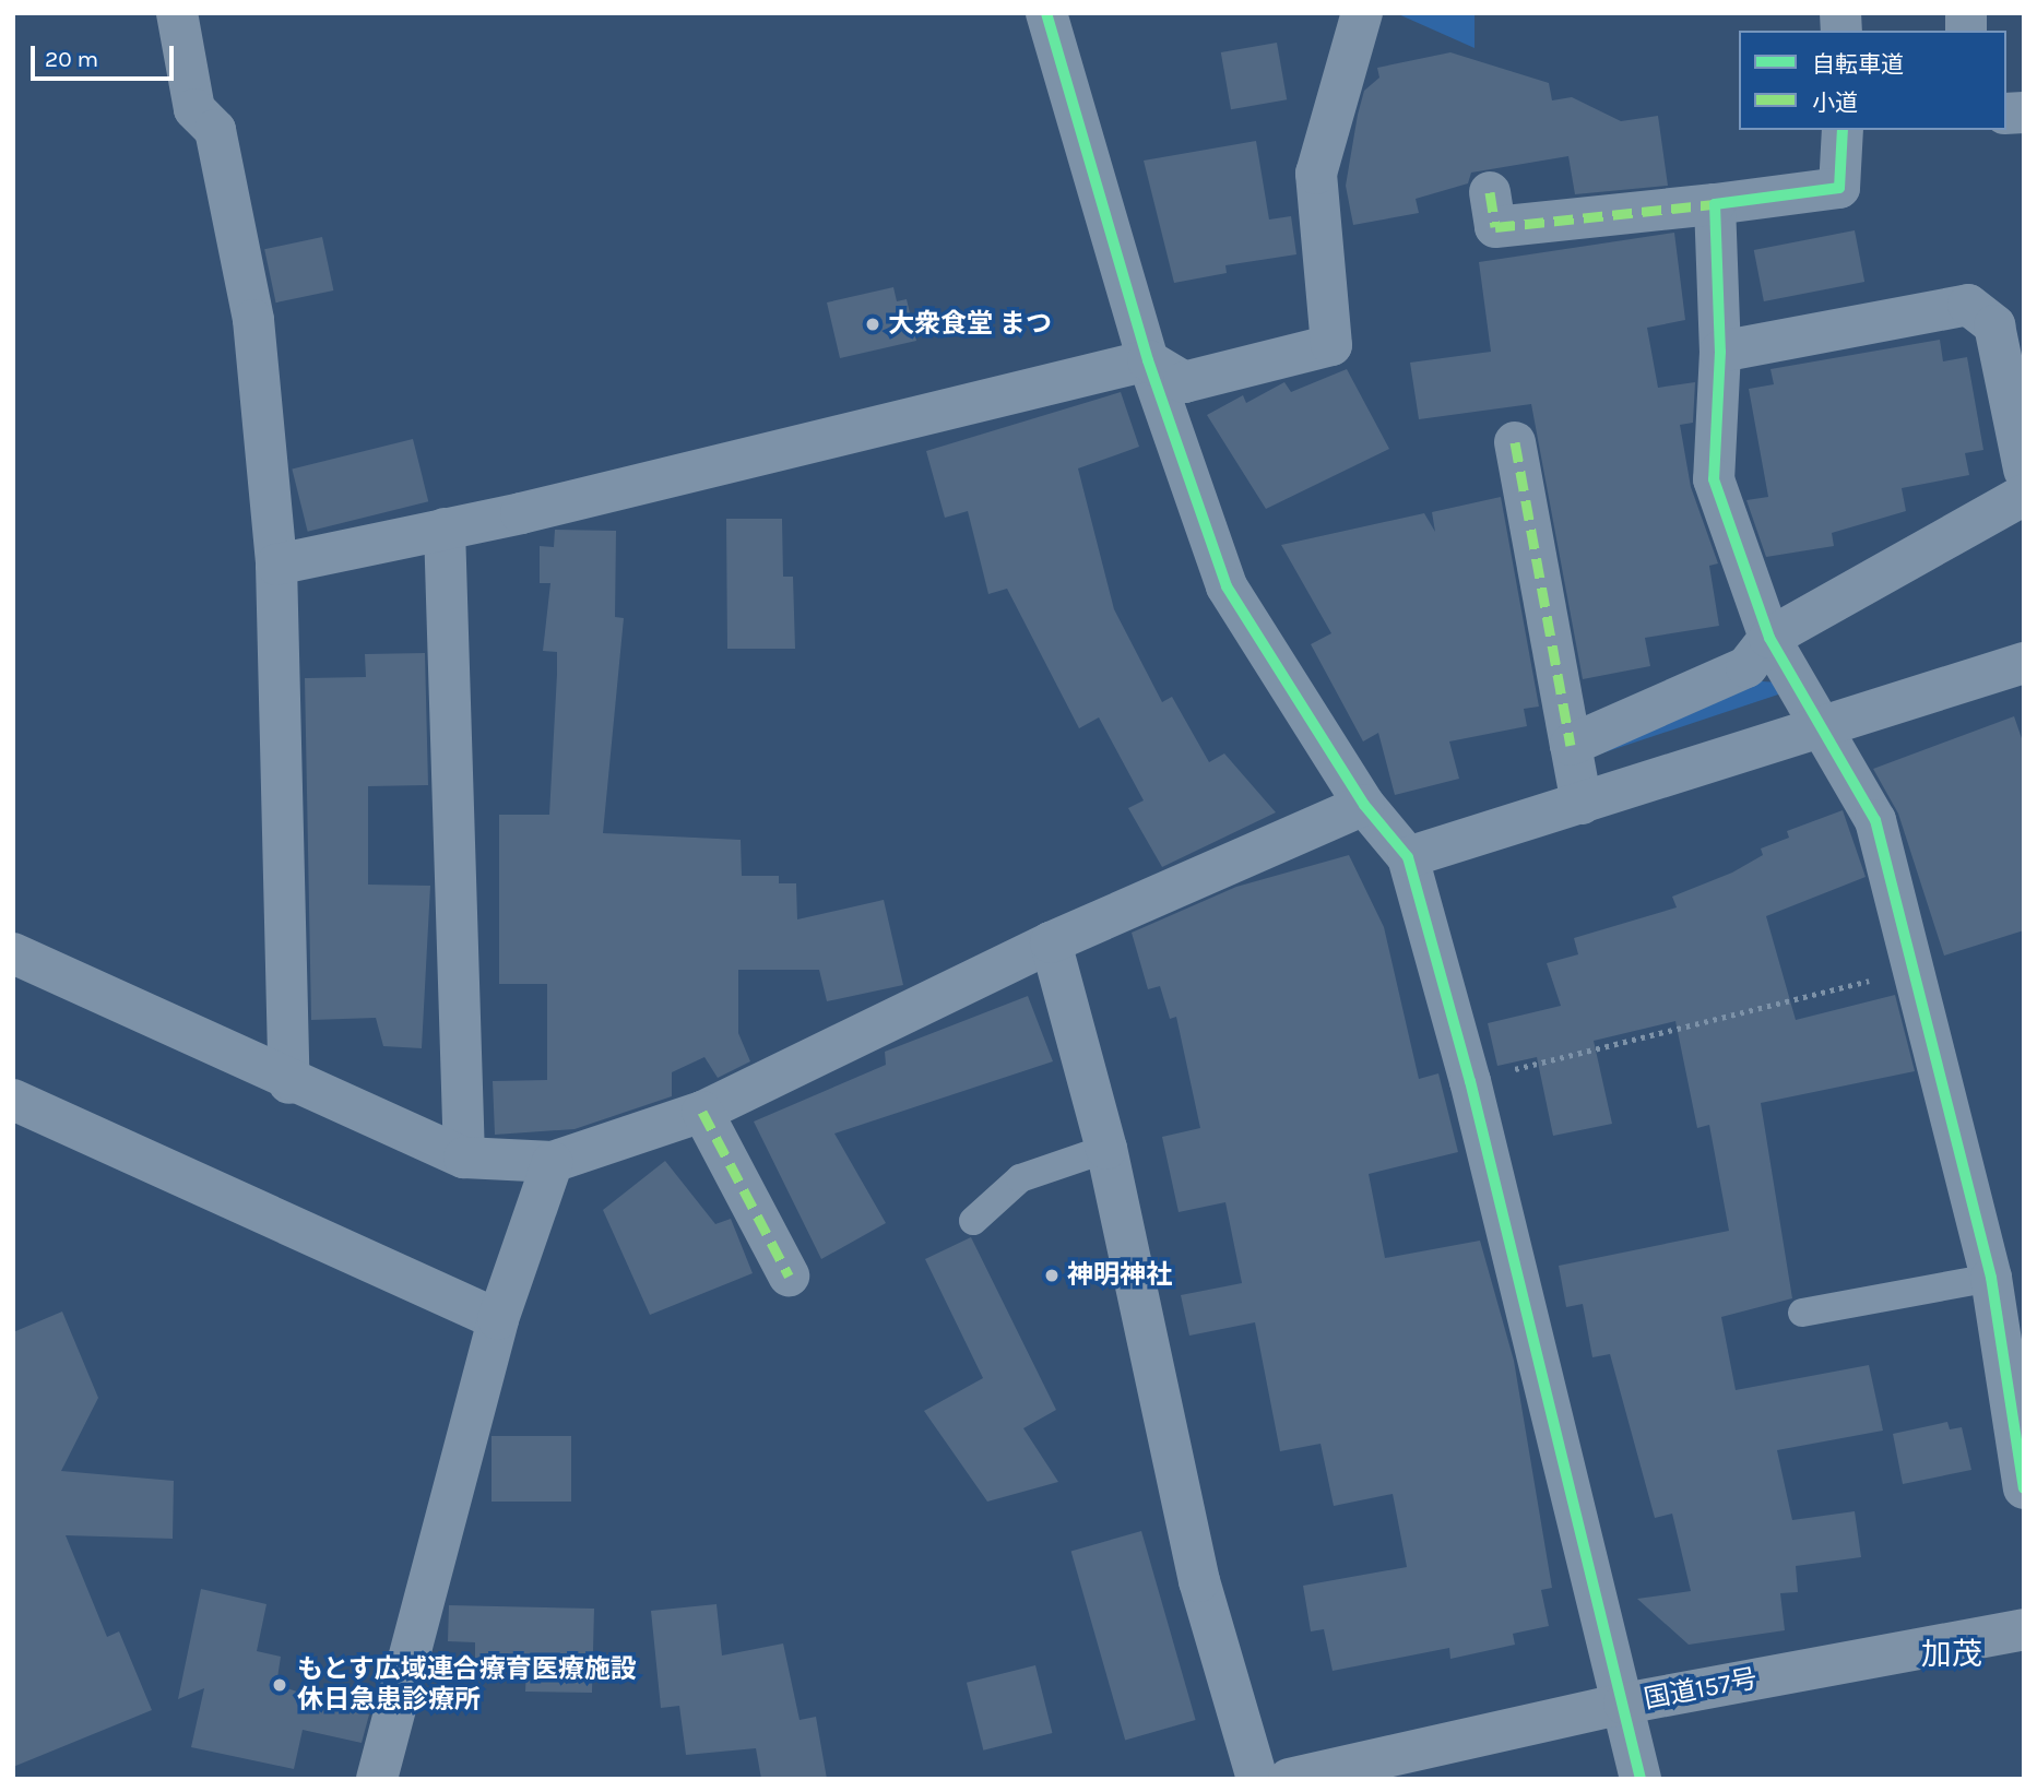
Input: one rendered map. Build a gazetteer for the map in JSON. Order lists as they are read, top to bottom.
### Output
{
  "streets": {
    "highway": ["国道157号"]
  },
  "districts": ["加茂"],
  "places": ["大衆食堂 まつ", "神明神社", "もとす広域連合療育医療施設 休日急患診療所"],
  "legend": ["自転車道", "小道"],
  "scale_bar": "20 m"
}
